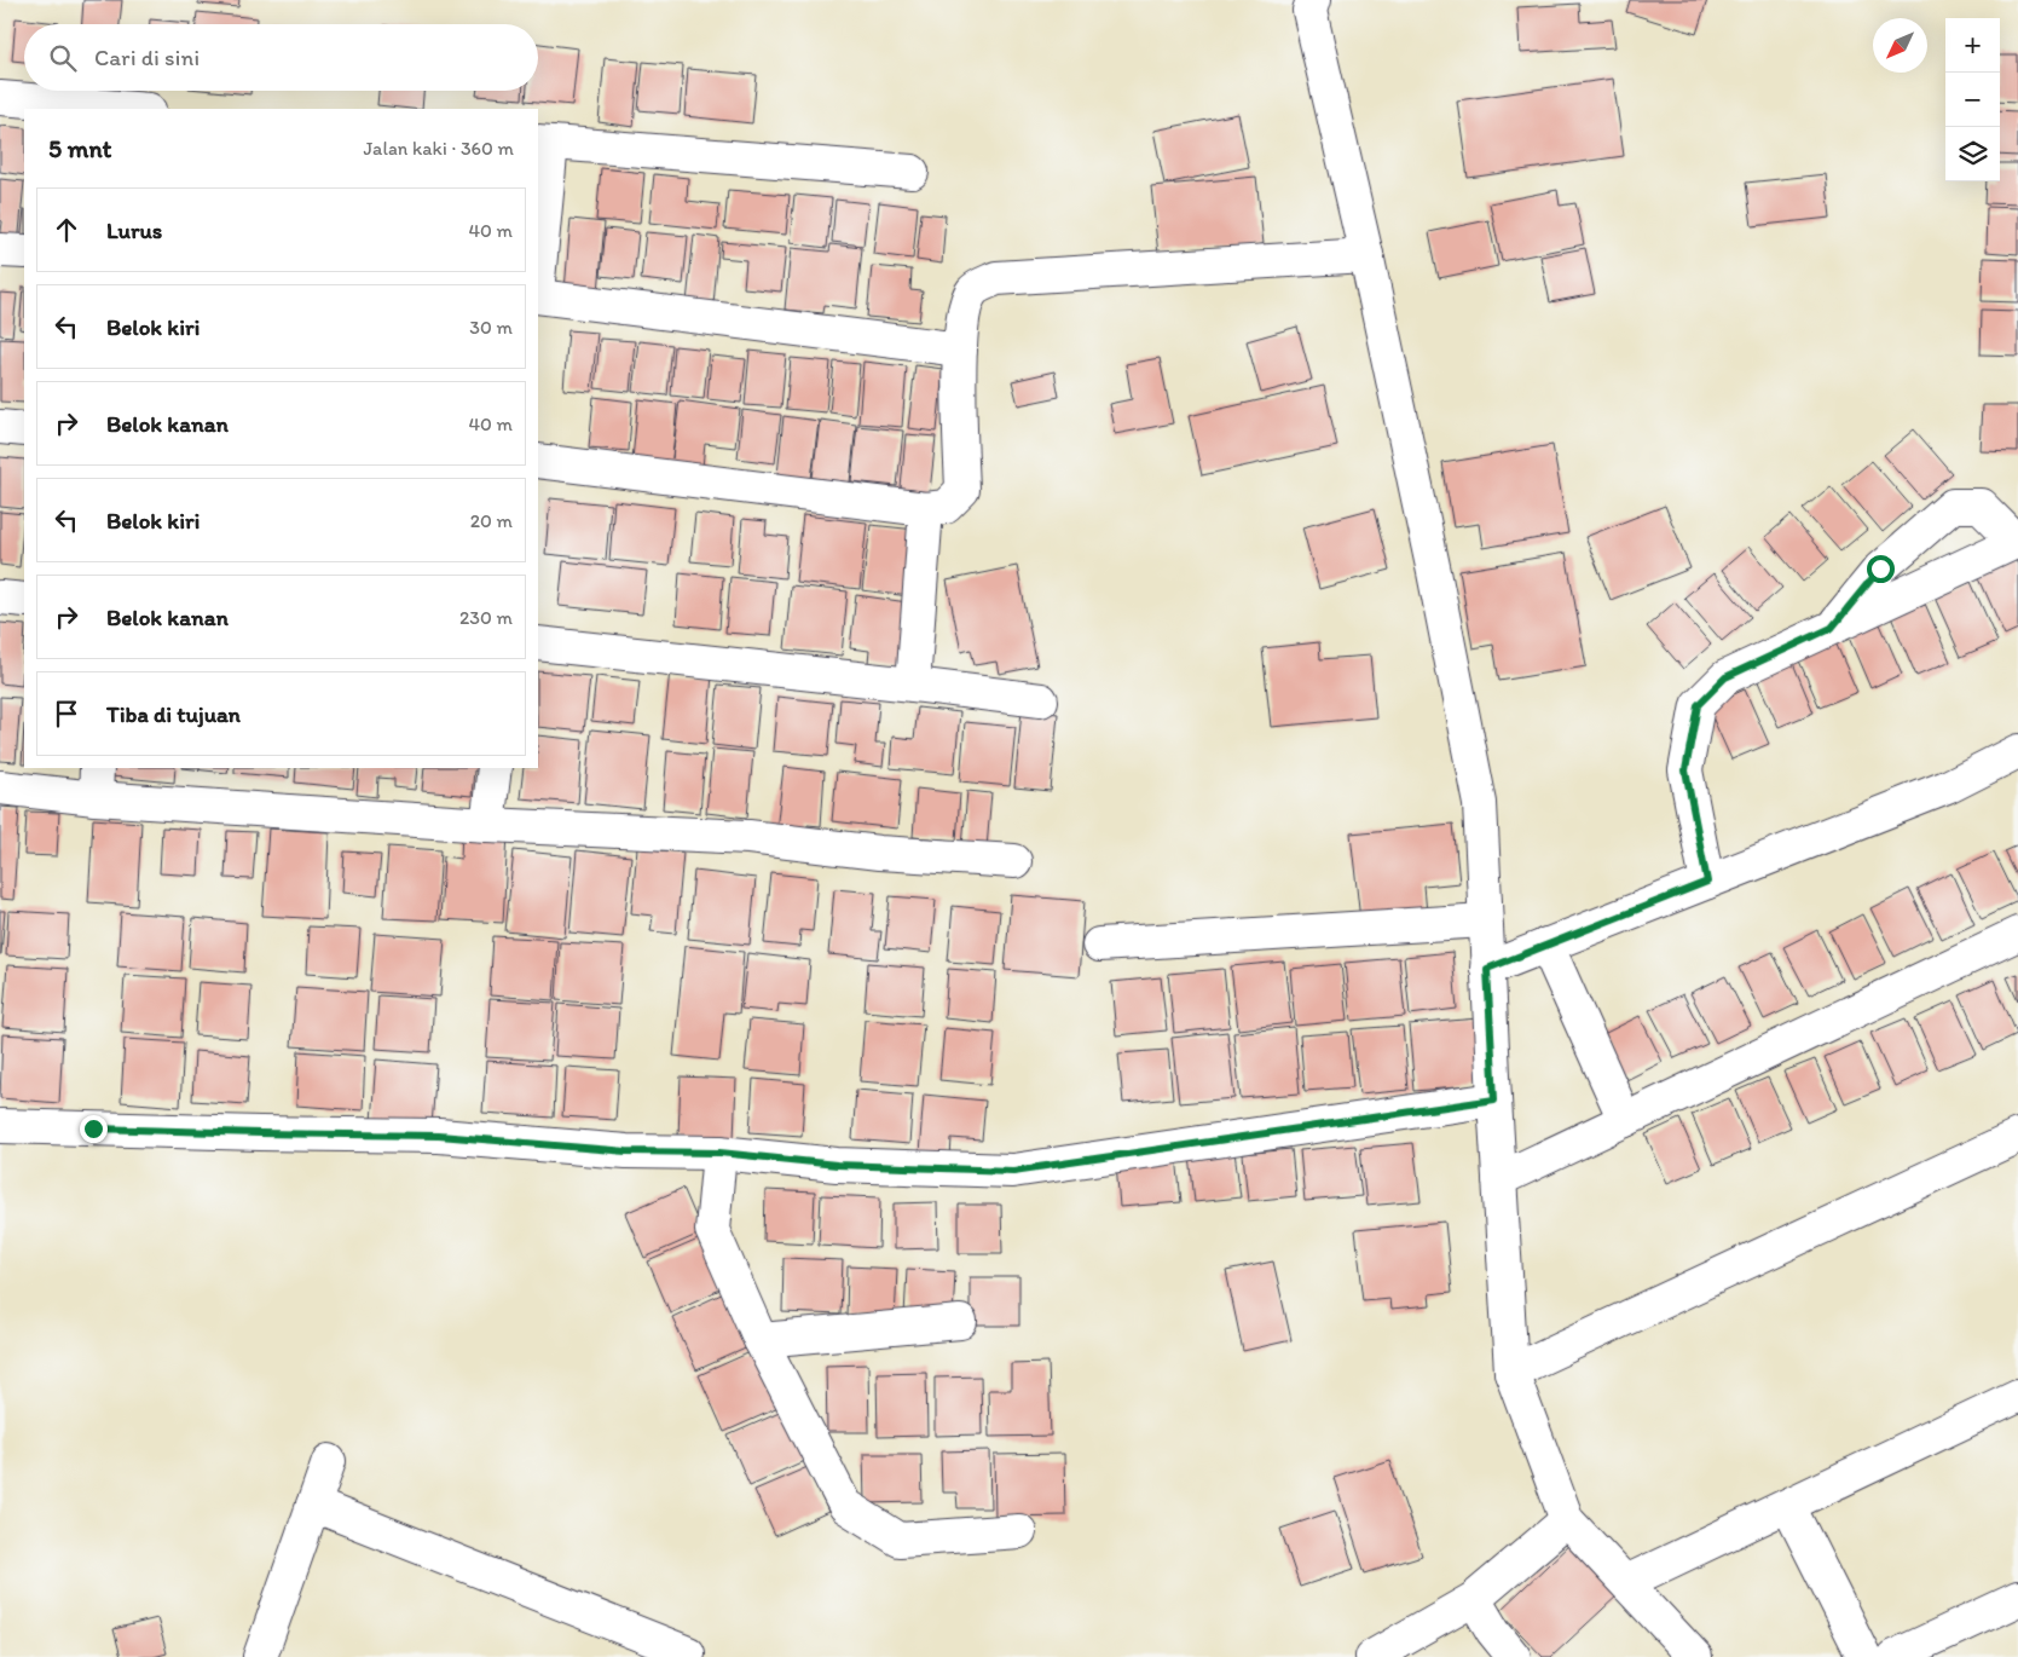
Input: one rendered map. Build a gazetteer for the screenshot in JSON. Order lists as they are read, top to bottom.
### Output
{
  "north": "bottom left",
  "page": {
    "map_buttons": ["+", "−"],
    "search": "Cari di sini",
    "heading": ["5 mnt", "Jalan kaki · 360 m"],
    "list": [
      ["Lurus", "40 m"],
      ["Belok kiri", "30 m"],
      ["Belok kanan", "40 m"],
      ["Belok kiri", "20 m"],
      ["Belok kanan", "230 m"],
      "Tiba di tujuan"
    ]
  }
}
